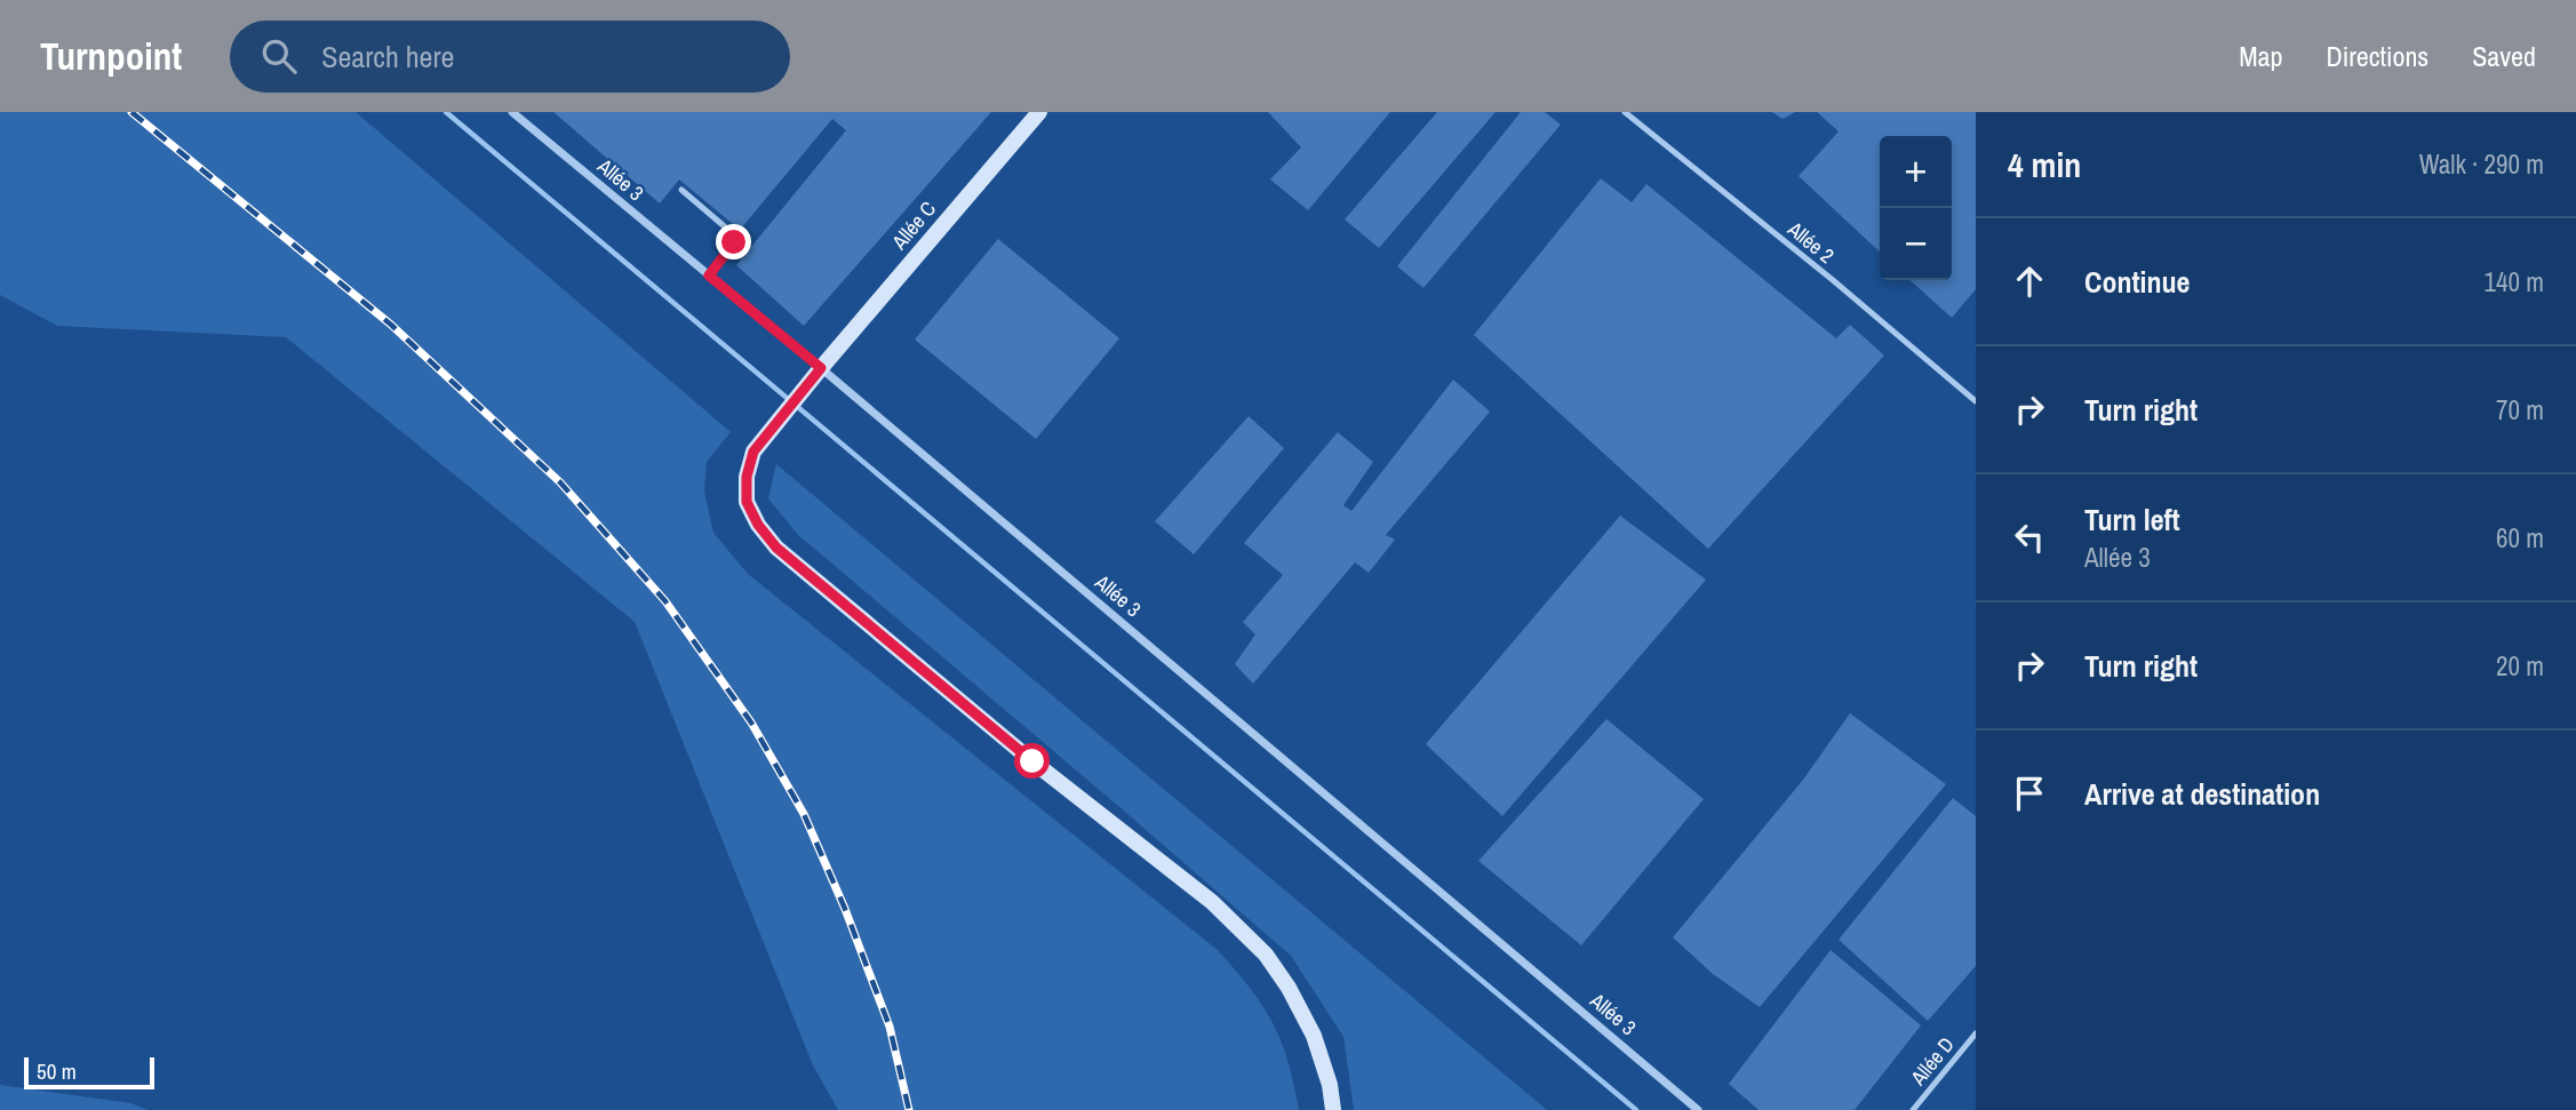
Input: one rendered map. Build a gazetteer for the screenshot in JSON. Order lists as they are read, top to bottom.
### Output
{
  "streets": {
    "street": ["Allée 3", "Allée C"],
    "lane": ["Allée 2", "Allée D"]
  },
  "crossings": [
    ["Allée 3", "Allée C"]
  ],
  "scale_bar": "50 m",
  "page": {
    "header": "Turnpoint",
    "search": "Search here",
    "nav": ["Map", "Directions", "Saved"],
    "heading": ["4 min", "Walk · 290 m"],
    "map_buttons": ["+", "−"],
    "list": [
      ["Continue", "140 m"],
      ["Turn right", "70 m"],
      ["Turn left", "Allée 3", "60 m"],
      ["Turn right", "20 m"],
      "Arrive at destination"
    ],
    "scale": "50 m"
  }
}
